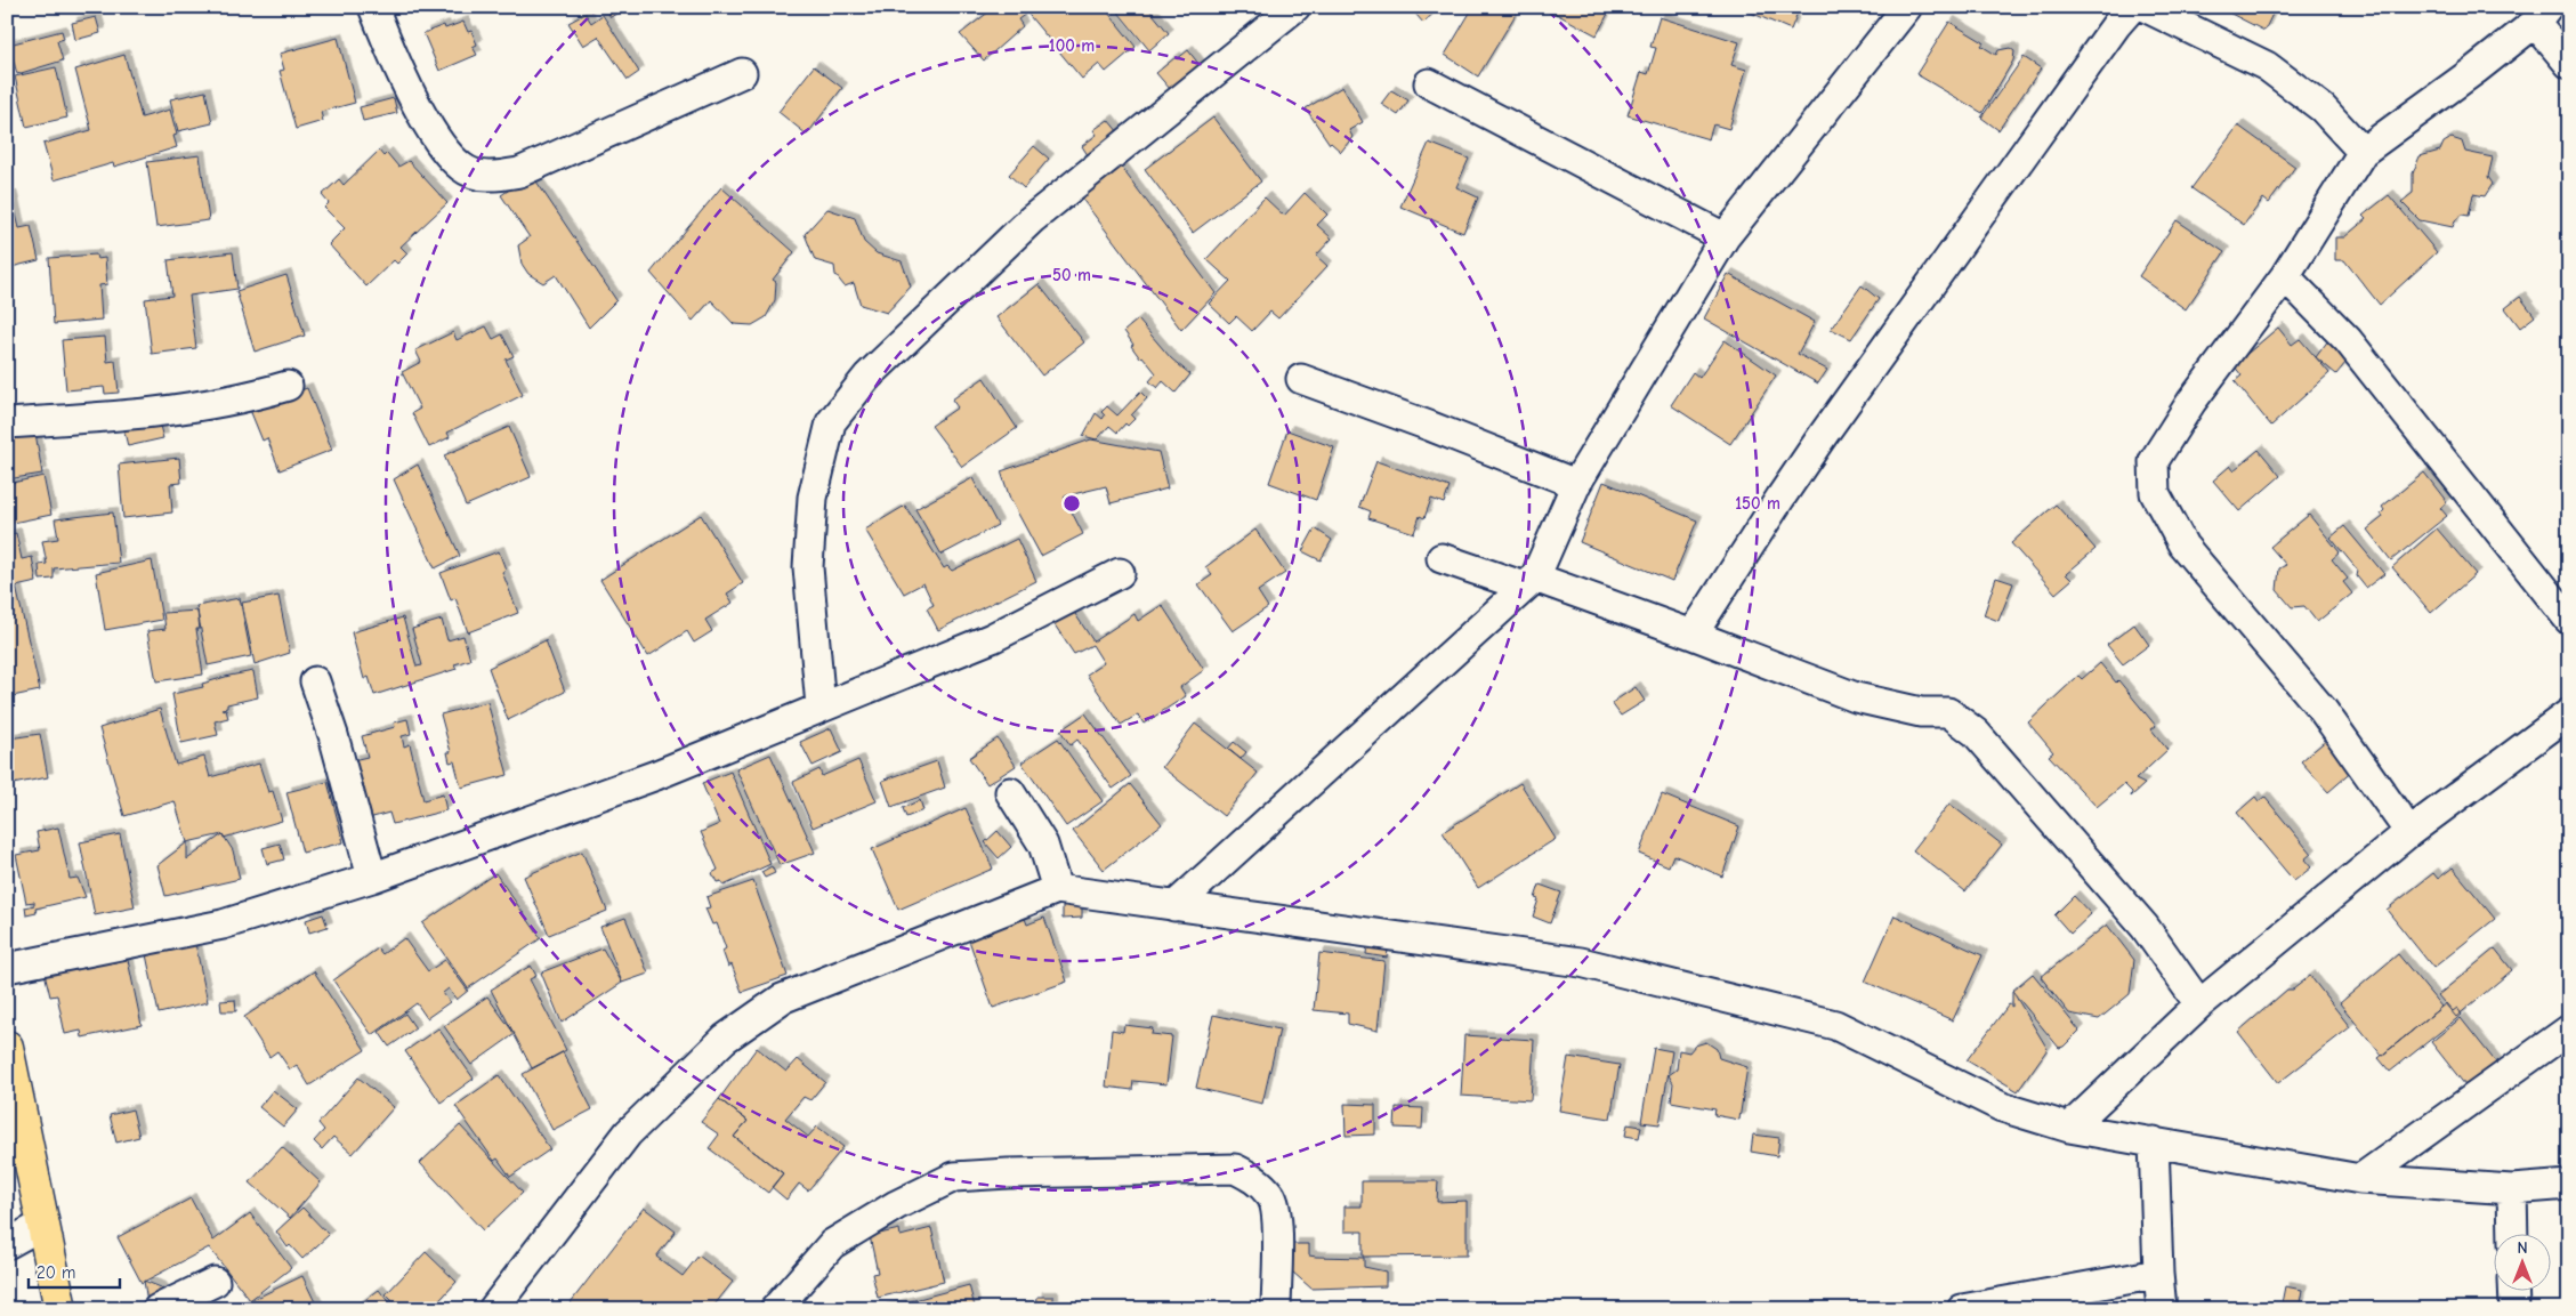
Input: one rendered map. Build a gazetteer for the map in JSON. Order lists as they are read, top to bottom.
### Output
{
  "scale_bar": "20 m",
  "north": "top",
  "rings": ["100 m", "50 m", "150 m"]
}
